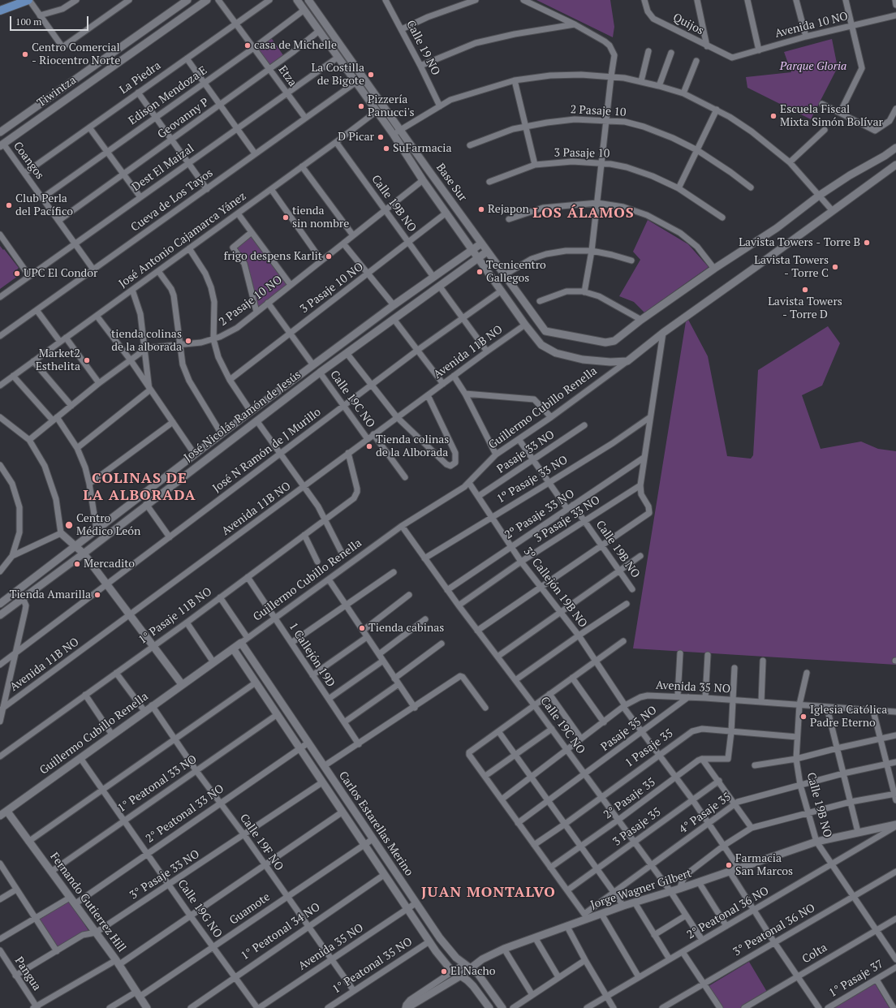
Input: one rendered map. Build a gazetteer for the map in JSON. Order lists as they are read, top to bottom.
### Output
{
  "streets": {
    "street": [
      "Quijos",
      "Avenida 10 NO",
      "Calle 19 NO",
      "Etza",
      "La Piedra",
      "Tiwintza",
      "Edison Mendoza E",
      "2 Pasaje 10",
      "Geovanny P",
      "3 Pasaje 10",
      "Coangos",
      "Dest El Maizal",
      "Base Sur",
      "Cueva de Los Tayos",
      "Calle 19B NO",
      "José Antonio Cajamarca Yánez",
      "3 Pasaje 10 NO",
      "2 Pasaje 10 NO",
      "Avenida 11B NO",
      "Calle 19C NO",
      "Guillermo Cubillo Renella",
      "José Nicolás Ramón de Jesús",
      "José N Ramón de J Murillo",
      "Pasaje 33 NO",
      "1º Pasaje 33 NO",
      "2º Pasaje 33 NO",
      "3 Pasaje 33 NO",
      "3º Callejón 19B NO",
      "1° Pasaje 11B NO",
      "1 Callejón 19D",
      "Avenida 35 NO",
      "Pasaje 35 NO",
      "1 Pasaje 35",
      "1° Peatonal 33 NO",
      "2° Pasaje 35",
      "4° Pasaje 35",
      "2° Peatonal 33 NO",
      "Carlos Estarellas Merino",
      "3 Pasaje 35",
      "Calle 19F NO",
      "3° Pasaje 33 NO",
      "Jorge Wagner Gilbert",
      "Fernando Gutierrez Hill",
      "Calle 19G NO",
      "Guamote",
      "2° Peatonal 36 NO",
      "3° Peatonal 36 NO",
      "1° Peatonal 34 NO",
      "Colta",
      "1° Peatonal 35 NO",
      "Pangua",
      "1° Pasaje 37"
    ]
  },
  "crossings": [
    ["Quijos", "Avenida 10 NO"],
    ["Etza", "La Piedra"],
    ["Etza", "Edison Mendoza E"],
    ["Etza", "Geovanny P"],
    ["Etza", "Dest El Maizal"],
    ["Etza", "Cueva de Los Tayos"],
    ["La Piedra", "Coangos"],
    ["Tiwintza", "Coangos"],
    ["Edison Mendoza E", "Coangos"],
    ["Edison Mendoza E", "Base Sur"],
    ["Geovanny P", "Coangos"],
    ["Geovanny P", "Base Sur"],
    ["Coangos", "Dest El Maizal"],
    ["Coangos", "Cueva de Los Tayos"],
    ["Dest El Maizal", "Base Sur"],
    ["Base Sur", "Cueva de Los Tayos"],
    ["Base Sur", "José Antonio Cajamarca Yánez"],
    ["Base Sur", "3 Pasaje 10 NO"],
    ["Base Sur", "2 Pasaje 10 NO"],
    ["Base Sur", "Avenida 11B NO"],
    ["Base Sur", "Guillermo Cubillo Renella"],
    ["Base Sur", "José Nicolás Ramón de Jesús"],
    ["Base Sur", "José N Ramón de J Murillo"],
    ["Calle 19B NO", "José Antonio Cajamarca Yánez"],
    ["Calle 19B NO", "3 Pasaje 10 NO"],
    ["Calle 19B NO", "2 Pasaje 10 NO"],
    ["Calle 19B NO", "José Nicolás Ramón de Jesús"],
    ["Calle 19B NO", "2º Pasaje 33 NO"],
    ["Calle 19B NO", "3 Pasaje 33 NO"],
    ["Calle 19B NO", "Avenida 35 NO"],
    ["Calle 19B NO", "1 Pasaje 35"],
    ["Calle 19B NO", "4° Pasaje 35"],
    ["Calle 19B NO", "Jorge Wagner Gilbert"],
    ["Calle 19B NO", "2° Peatonal 36 NO"],
    ["Calle 19B NO", "3° Peatonal 36 NO"],
    ["Calle 19B NO", "Colta"],
    ["Avenida 11B NO", "Calle 19C NO"],
    ["Avenida 11B NO", "1° Pasaje 11B NO"],
    ["Calle 19C NO", "Guillermo Cubillo Renella"],
    ["Calle 19C NO", "José Nicolás Ramón de Jesús"],
    ["Calle 19C NO", "José N Ramón de J Murillo"],
    ["Calle 19C NO", "1º Pasaje 33 NO"],
    ["Calle 19C NO", "2º Pasaje 33 NO"],
    ["Calle 19C NO", "3 Pasaje 33 NO"],
    ["Calle 19C NO", "Avenida 35 NO"],
    ["Calle 19C NO", "Pasaje 35 NO"],
    ["Calle 19C NO", "1 Pasaje 35"],
    ["Calle 19C NO", "2° Pasaje 35"],
    ["Calle 19C NO", "4° Pasaje 35"],
    ["Calle 19C NO", "3 Pasaje 35"],
    ["Calle 19C NO", "Jorge Wagner Gilbert"],
    ["Calle 19C NO", "2° Peatonal 36 NO"],
    ["Guillermo Cubillo Renella", "3º Callejón 19B NO"],
    ["Guillermo Cubillo Renella", "1 Callejón 19D"],
    ["Guillermo Cubillo Renella", "Carlos Estarellas Merino"],
    ["Guillermo Cubillo Renella", "Calle 19F NO"],
    ["Guillermo Cubillo Renella", "Fernando Gutierrez Hill"],
    ["Guillermo Cubillo Renella", "Calle 19G NO"],
    ["Pasaje 33 NO", "3º Callejón 19B NO"],
    ["1º Pasaje 33 NO", "3º Callejón 19B NO"],
    ["2º Pasaje 33 NO", "3º Callejón 19B NO"],
    ["3 Pasaje 33 NO", "3º Callejón 19B NO"],
    ["3º Callejón 19B NO", "Avenida 35 NO"],
    ["3º Callejón 19B NO", "Pasaje 35 NO"],
    ["3º Callejón 19B NO", "1 Pasaje 35"],
    ["3º Callejón 19B NO", "2° Pasaje 35"],
    ["3º Callejón 19B NO", "4° Pasaje 35"],
    ["3º Callejón 19B NO", "3 Pasaje 35"],
    ["3º Callejón 19B NO", "Jorge Wagner Gilbert"],
    ["1° Pasaje 11B NO", "1 Callejón 19D"],
    ["Avenida 35 NO", "Pasaje 35 NO"],
    ["Avenida 35 NO", "Carlos Estarellas Merino"],
    ["Avenida 35 NO", "Calle 19F NO"],
    ["Avenida 35 NO", "Calle 19G NO"],
    ["1° Peatonal 33 NO", "Carlos Estarellas Merino"],
    ["1° Peatonal 33 NO", "Calle 19F NO"],
    ["1° Peatonal 33 NO", "Fernando Gutierrez Hill"],
    ["1° Peatonal 33 NO", "Calle 19G NO"],
    ["4° Pasaje 35", "Jorge Wagner Gilbert"],
    ["2° Peatonal 33 NO", "Carlos Estarellas Merino"],
    ["2° Peatonal 33 NO", "Calle 19F NO"],
    ["2° Peatonal 33 NO", "Fernando Gutierrez Hill"],
    ["2° Peatonal 33 NO", "Calle 19G NO"],
    ["Carlos Estarellas Merino", "3° Pasaje 33 NO"],
    ["Carlos Estarellas Merino", "Jorge Wagner Gilbert"],
    ["Carlos Estarellas Merino", "Guamote"],
    ["Carlos Estarellas Merino", "1° Peatonal 34 NO"],
    ["Carlos Estarellas Merino", "1° Peatonal 35 NO"],
    ["Calle 19F NO", "3° Pasaje 33 NO"],
    ["Calle 19F NO", "Guamote"],
    ["Calle 19F NO", "1° Peatonal 34 NO"],
    ["Calle 19F NO", "1° Peatonal 35 NO"],
    ["3° Pasaje 33 NO", "Fernando Gutierrez Hill"],
    ["3° Pasaje 33 NO", "Calle 19G NO"],
    ["3° Pasaje 33 NO", "Pangua"],
    ["Jorge Wagner Gilbert", "2° Peatonal 36 NO"],
    ["Fernando Gutierrez Hill", "Guamote"],
    ["Calle 19G NO", "Guamote"],
    ["Calle 19G NO", "1° Peatonal 34 NO"]
  ],
  "districts": ["LOS ÁLAMOS", "COLINAS DE LA ALBORADA", "JUAN MONTALVO"],
  "parks": ["Parque Gloria"],
  "places": [
    "casa de Michelle",
    "Centro Comercial - Riocentro Norte",
    "La Costilla de Bigote",
    "Pizzería Panucci's",
    "Escuela Fiscal Mixta Simón Bolívar",
    "D Picar",
    "SuFarmacia",
    "Club Perla del Pacífico",
    "Rejapon",
    "tienda sin nombre",
    "Lavista Towers - Torre B",
    "frigo despens Karlit",
    "Lavista Towers - Torre C",
    "Tecnicentro Gallegos",
    "UPC El Condor",
    "Lavista Towers - Torre D",
    "tienda colinas de la alborada",
    "Market2 Esthelita",
    "Tienda colinas de la Alborada",
    "Centro Médico León",
    "Mercadito",
    "Tienda Amarilla",
    "Tienda cabinas",
    "Iglesia Católica Padre Eterno",
    "Farmacia San Marcos",
    "El Nacho"
  ],
  "scale_bar": "100 m"
}
